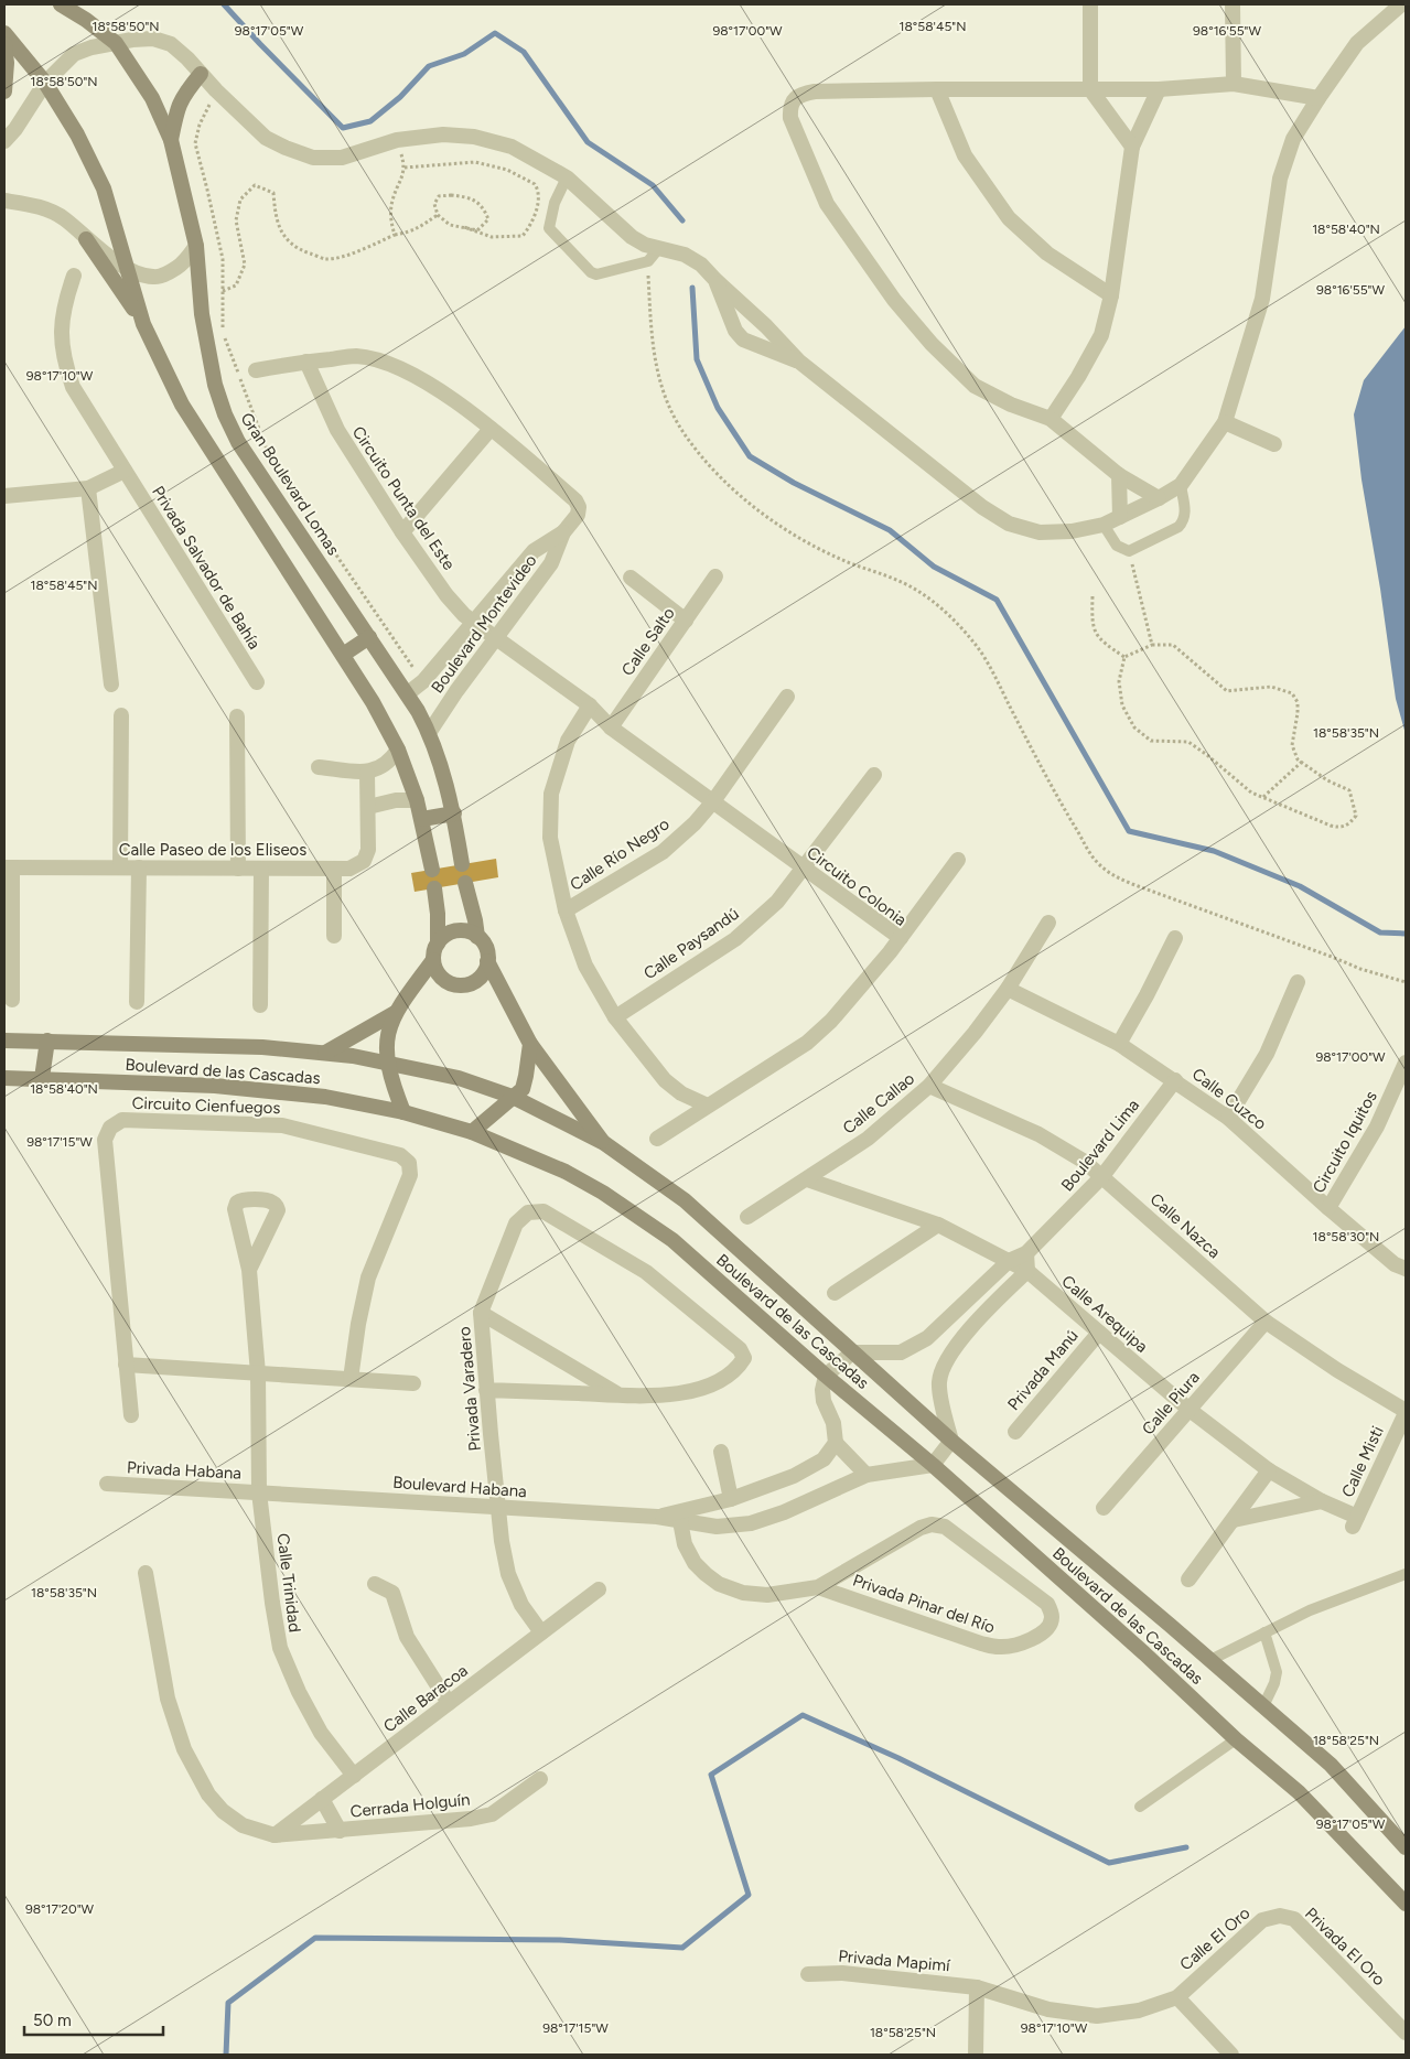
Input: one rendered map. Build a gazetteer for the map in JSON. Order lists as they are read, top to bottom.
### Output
{
  "streets": {
    "main road": ["Gran Boulevard Lomas", "Boulevard de las Cascadas"],
    "street": [
      "Circuito Punta del Este",
      "Privada Salvador de Bahía",
      "Boulevard Montevideo",
      "Calle Salto",
      "Calle Paseo de los Eliseos",
      "Calle Río Negro",
      "Circuito Colonia",
      "Calle Paysandú",
      "Calle Cuzco",
      "Calle Callao",
      "Circuito Cienfuegos",
      "Circuito Iquitos",
      "Boulevard Lima",
      "Calle Nazca",
      "Calle Arequipa",
      "Privada Manú",
      "Privada Varadero",
      "Calle Piura",
      "Calle Misti",
      "Privada Habana",
      "Boulevard Habana",
      "Calle Trinidad",
      "Privada Pinar del Río",
      "Calle Baracoa",
      "Cerrada Holguín",
      "Calle El Oro",
      "Privada El Oro",
      "Privada Mapimí"
    ]
  },
  "crossings": [
    ["Gran Boulevard Lomas", "Boulevard Montevideo"],
    ["Circuito Punta del Este", "Boulevard Montevideo"],
    ["Circuito Punta del Este", "Circuito Colonia"],
    ["Boulevard Montevideo", "Circuito Colonia"],
    ["Calle Salto", "Circuito Colonia"],
    ["Calle Río Negro", "Circuito Colonia"],
    ["Circuito Colonia", "Calle Paysandú"],
    ["Boulevard de las Cascadas", "Boulevard Lima"],
    ["Boulevard de las Cascadas", "Boulevard Habana"],
    ["Calle Cuzco", "Calle Callao"],
    ["Calle Cuzco", "Circuito Iquitos"],
    ["Calle Cuzco", "Boulevard Lima"],
    ["Calle Callao", "Calle Nazca"],
    ["Calle Callao", "Calle Arequipa"],
    ["Boulevard Lima", "Calle Nazca"],
    ["Boulevard Lima", "Calle Arequipa"],
    ["Calle Nazca", "Calle Piura"],
    ["Calle Nazca", "Calle Misti"],
    ["Calle Arequipa", "Privada Manú"],
    ["Calle Arequipa", "Calle Piura"],
    ["Calle Arequipa", "Calle Misti"],
    ["Privada Varadero", "Boulevard Habana"],
    ["Privada Varadero", "Calle Baracoa"],
    ["Privada Habana", "Boulevard Habana"],
    ["Privada Habana", "Calle Trinidad"],
    ["Boulevard Habana", "Calle Trinidad"],
    ["Boulevard Habana", "Privada Pinar del Río"],
    ["Calle Trinidad", "Calle Baracoa"],
    ["Calle Baracoa", "Cerrada Holguín"],
    ["Calle El Oro", "Privada El Oro"],
    ["Calle El Oro", "Privada Mapimí"]
  ],
  "scale_bar": "50 m",
  "coordinates": [
    "18°58'50\"N",
    "18°58'45\"N",
    "98°17'05\"W",
    "98°17'00\"W",
    "98°16'55\"W",
    "18°58'40\"N",
    "98°17'10\"W",
    "18°58'35\"N",
    "98°17'15\"W",
    "18°58'30\"N",
    "18°58'25\"N",
    "98°17'20\"W"
  ]
}
